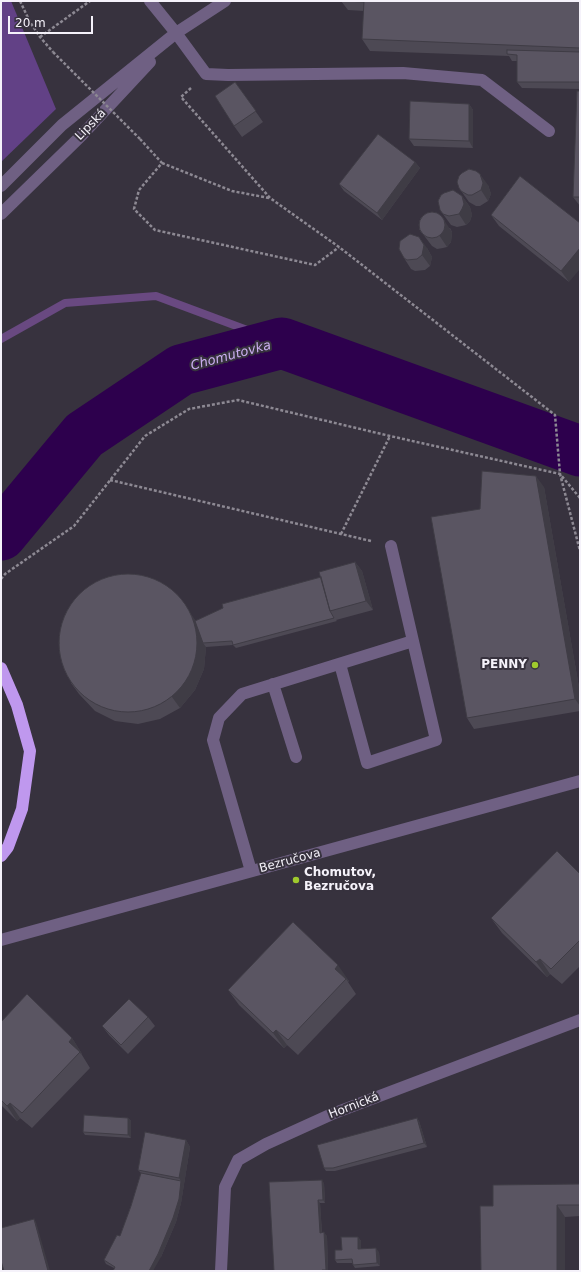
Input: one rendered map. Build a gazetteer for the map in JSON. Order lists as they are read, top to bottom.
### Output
{
  "streets": {
    "street": ["Lipská", "Bezručova", "Hornická"]
  },
  "water": ["Chomutovka"],
  "places": ["PENNY", "Chomutov, Bezručova"],
  "scale_bar": "20 m"
}
